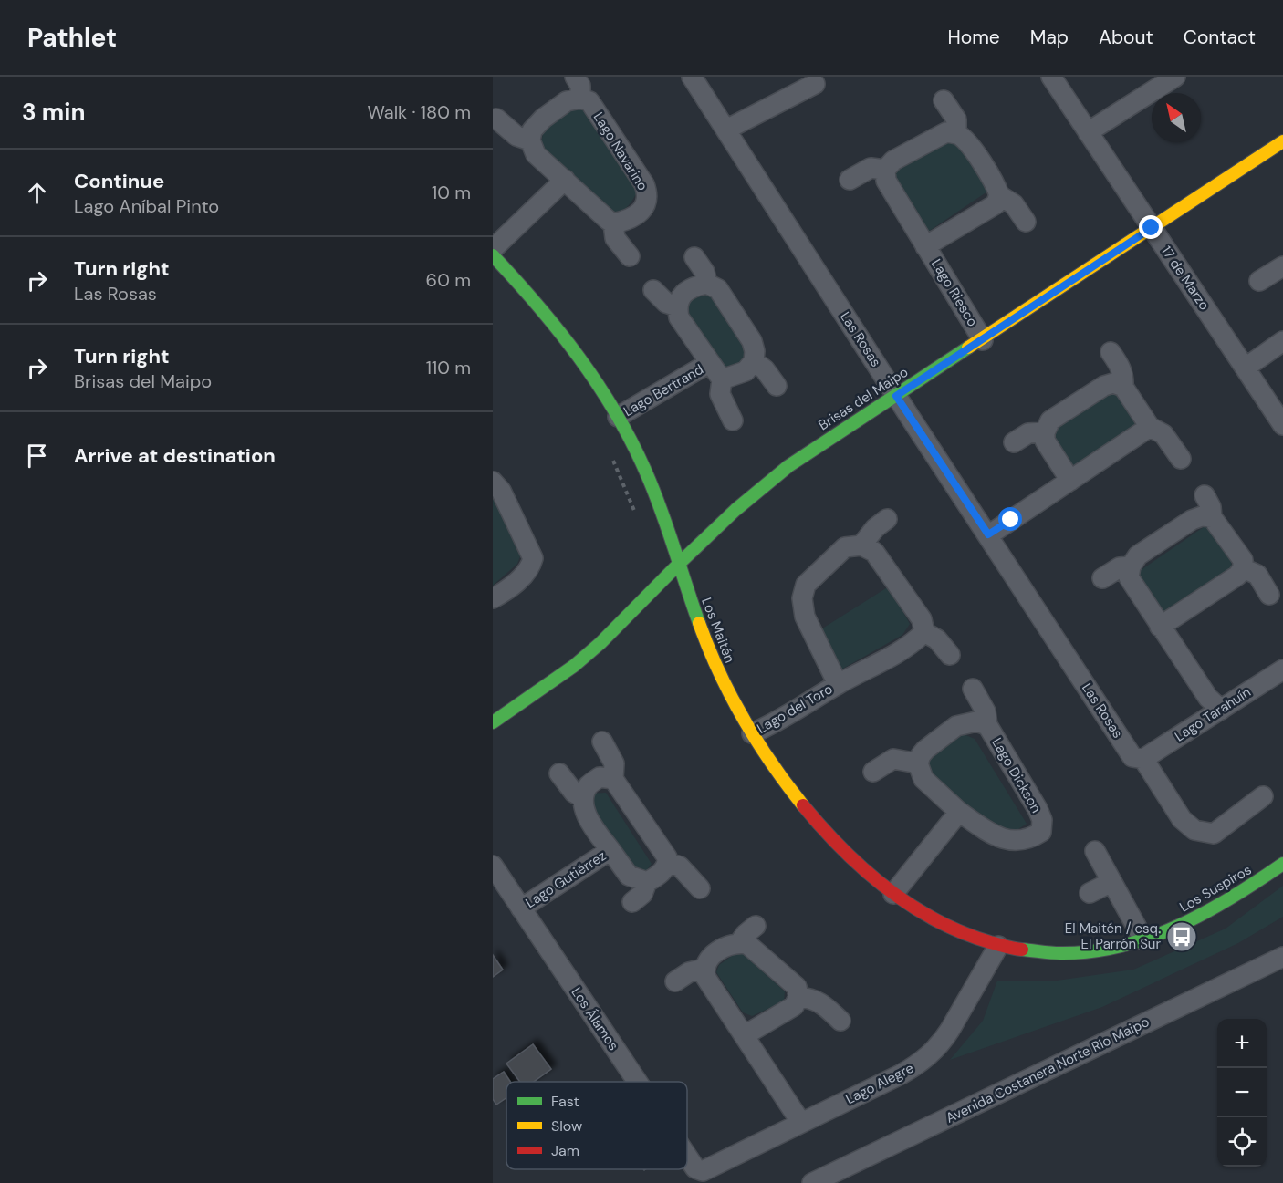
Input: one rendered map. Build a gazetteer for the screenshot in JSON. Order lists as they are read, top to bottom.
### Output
{
  "streets": {
    "street": [
      "Lago Navarino",
      "17 de Marzo",
      "Lago Riesco",
      "Las Rosas",
      "Lago Bertrand",
      "Brisas del Maipo",
      "Los Maitén",
      "Lago del Toro",
      "Lago Tarahuín",
      "Lago Dickson",
      "Lago Gutiérrez",
      "Los Suspiros",
      "Los Álamos",
      "Avenida Costanera Norte Río Maipo",
      "Lago Alegre"
    ]
  },
  "crossings": [
    ["17 de Marzo", "Brisas del Maipo"],
    ["Lago Riesco", "Brisas del Maipo"],
    ["Las Rosas", "Brisas del Maipo"],
    ["Las Rosas", "Lago Tarahuín"],
    ["Lago Bertrand", "Los Maitén"],
    ["Brisas del Maipo", "Los Maitén"],
    ["Los Maitén", "Lago del Toro"],
    ["Los Maitén", "Los Suspiros"],
    ["Los Maitén", "Lago Alegre"],
    ["Lago Gutiérrez", "Los Álamos"],
    ["Los Suspiros", "Lago Alegre"],
    ["Los Álamos", "Lago Alegre"]
  ],
  "places": {
    "bus stop": ["El Maitén / esq. El Parrón Sur"]
  },
  "legend": ["Fast", "Slow", "Jam"],
  "north": "top left",
  "page": {
    "header": "Pathlet",
    "nav": [
      "Home",
      "Map",
      "About",
      "Contact"
    ],
    "heading": ["3 min", "Walk · 180 m"],
    "list": [
      ["Continue", "Lago Aníbal Pinto", "10 m"],
      ["Turn right", "Las Rosas", "60 m"],
      ["Turn right", "Brisas del Maipo", "110 m"],
      "Arrive at destination"
    ],
    "map_buttons": ["+", "−"]
  }
}
